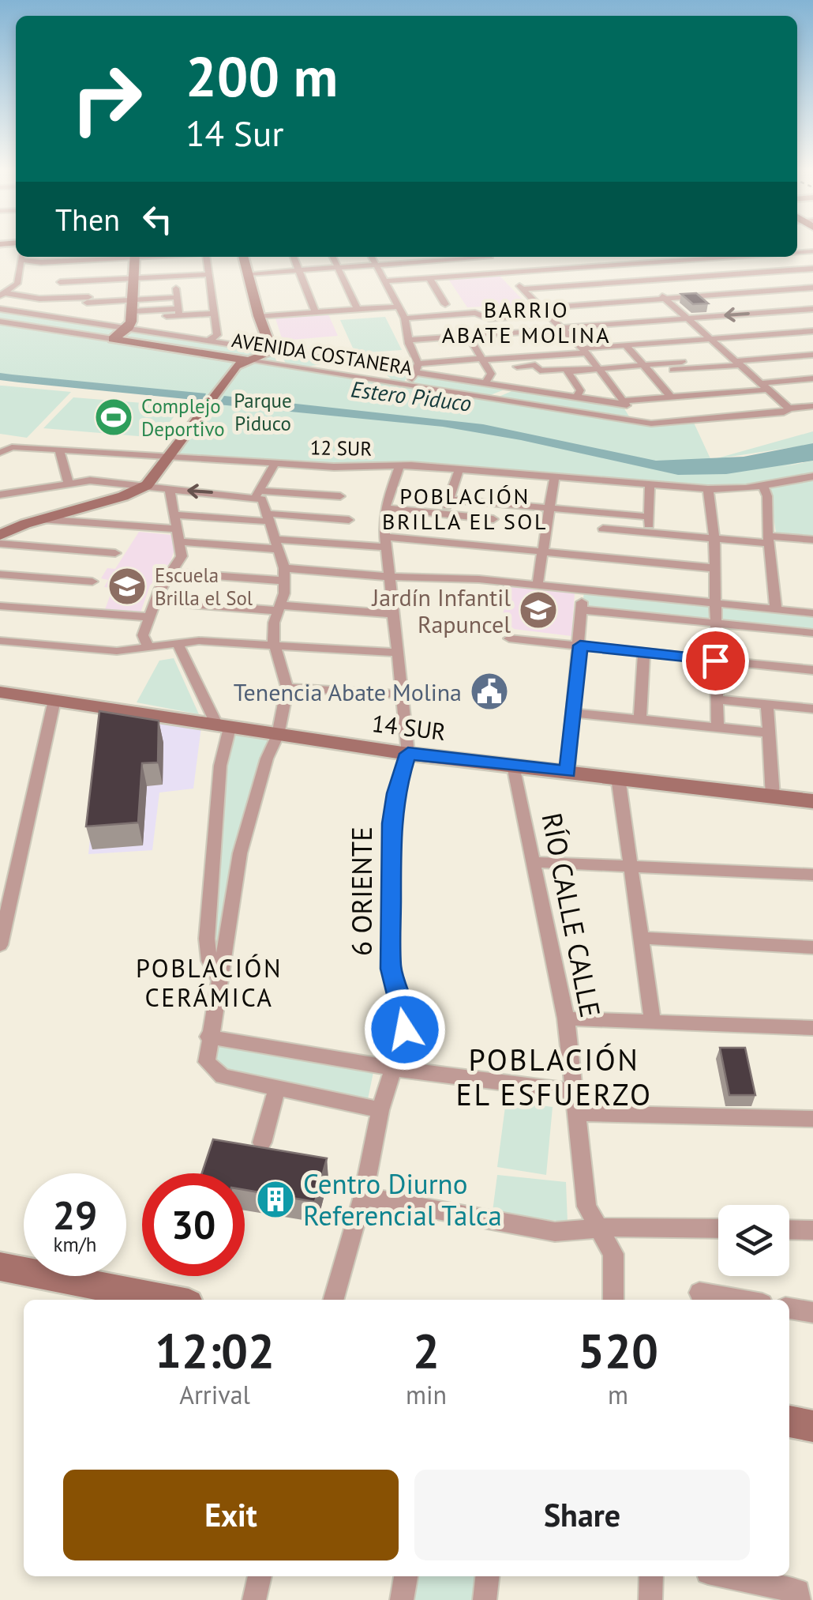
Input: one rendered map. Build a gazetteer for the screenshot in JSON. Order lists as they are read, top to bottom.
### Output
{
  "streets": {
    "main road": ["AVENIDA COSTANERA", "14 SUR"],
    "street": ["12 SUR", "6 ORIENTE", "RÍO CALLE CALLE"]
  },
  "crossings": [
    ["14 SUR", "6 ORIENTE"],
    ["14 SUR", "RÍO CALLE CALLE"]
  ],
  "districts": [
    "BARRIO ABATE MOLINA",
    "POBLACIÓN BRILLA EL SOL",
    "POBLACIÓN CERÁMICA",
    "POBLACIÓN EL ESFUERZO"
  ],
  "water": ["Estero Piduco"],
  "parks": ["Parque Piduco"],
  "places": {
    "sports": ["Complejo Deportivo"],
    "school or university": ["Escuela Brilla el Sol", "Jardín Infantil Rapuncel"],
    "public building": ["Tenencia Abate Molina"],
    "building": ["Centro Diurno Referencial Talca"]
  },
  "page": {
    "turn": ["200 m", "14 Sur"],
    "then": "Then",
    "speed": "29 km/h",
    "limit": "30",
    "eta": [
      "12:02",
      "Arrival",
      "2",
      "min",
      "520",
      "m"
    ],
    "buttons": ["Exit", "Share"]
  }
}
